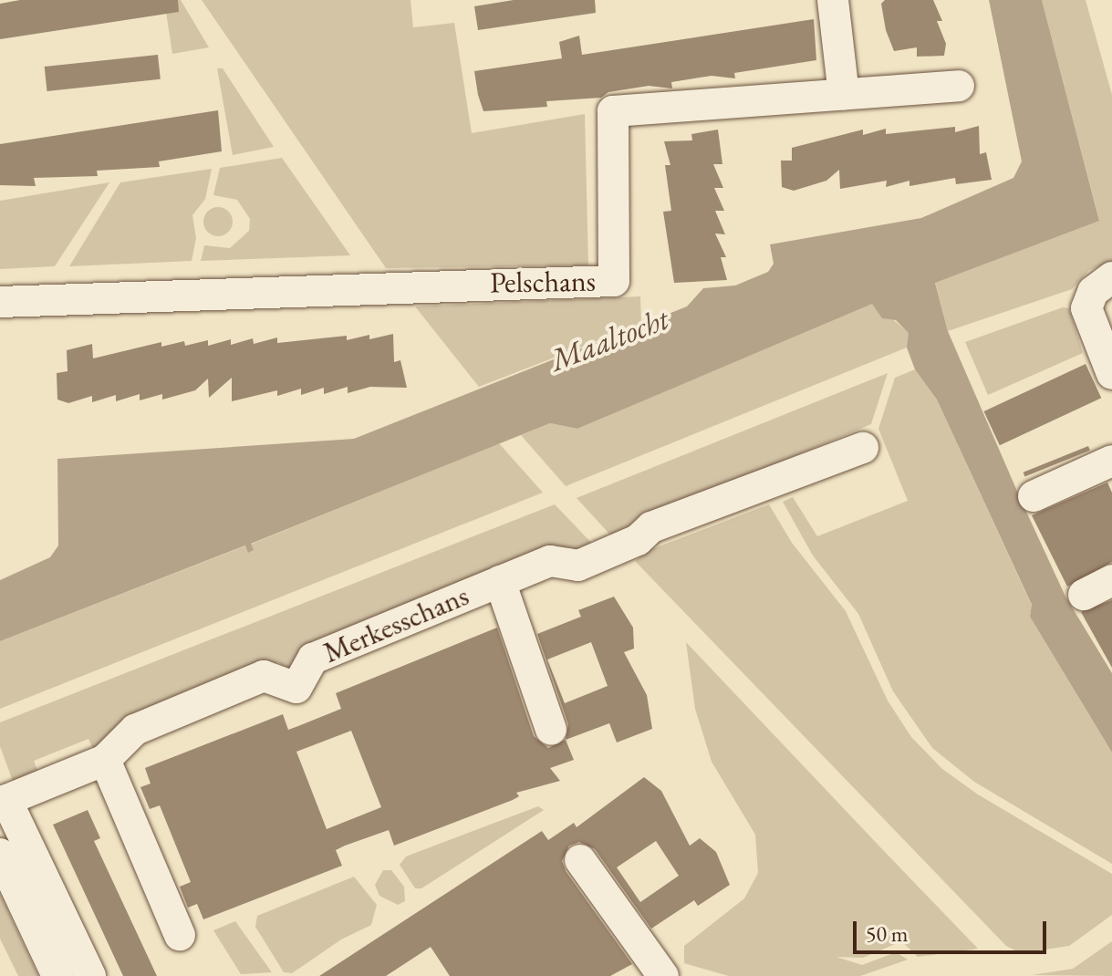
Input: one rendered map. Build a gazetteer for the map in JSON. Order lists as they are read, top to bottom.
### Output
{
  "streets": {
    "street": ["Pelschans", "Merkesschans"]
  },
  "water": ["Maaltocht"],
  "scale_bar": "50 m"
}
